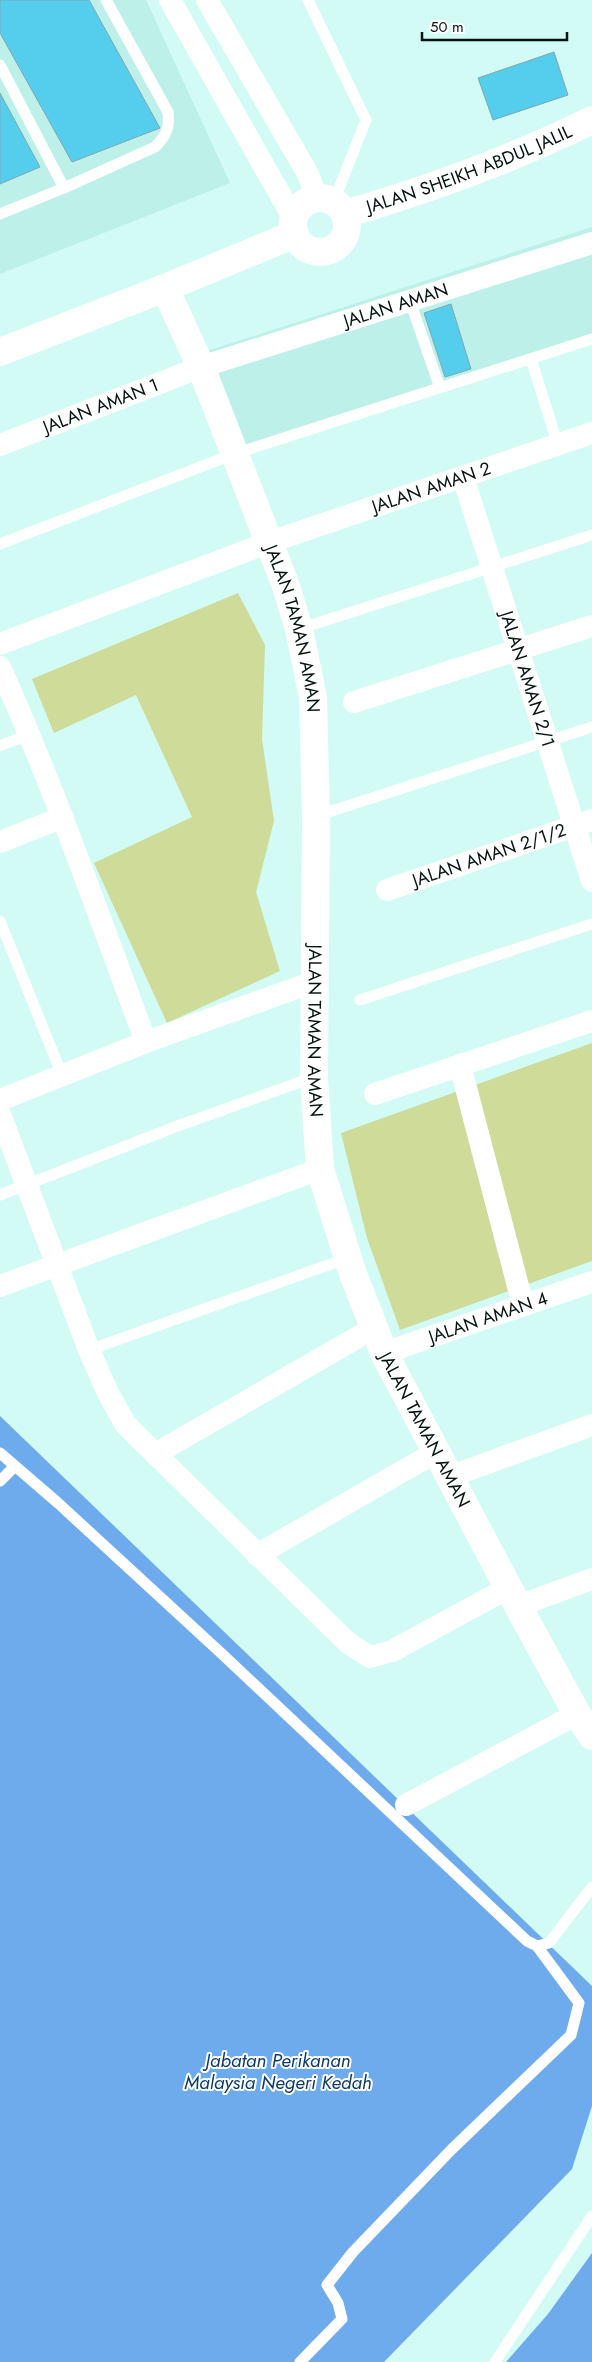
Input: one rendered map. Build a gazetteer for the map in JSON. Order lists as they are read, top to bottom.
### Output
{
  "streets": {
    "street": [
      "JALAN SHEIKH ABDUL JALIL",
      "JALAN AMAN",
      "JALAN AMAN 1",
      "JALAN AMAN 2",
      "JALAN TAMAN AMAN",
      "JALAN AMAN 2/1",
      "JALAN AMAN 2/1/2",
      "JALAN AMAN 4"
    ]
  },
  "crossings": [
    ["JALAN AMAN", "JALAN AMAN 1"],
    ["JALAN AMAN", "JALAN TAMAN AMAN"],
    ["JALAN AMAN 1", "JALAN TAMAN AMAN"],
    ["JALAN AMAN 2", "JALAN TAMAN AMAN"],
    ["JALAN AMAN 2", "JALAN AMAN 2/1"],
    ["JALAN TAMAN AMAN", "JALAN AMAN 4"],
    ["JALAN AMAN 2/1", "JALAN AMAN 2/1/2"]
  ],
  "water": ["Jabatan Perikanan Malaysia Negeri Kedah"],
  "scale_bar": "50 m"
}
